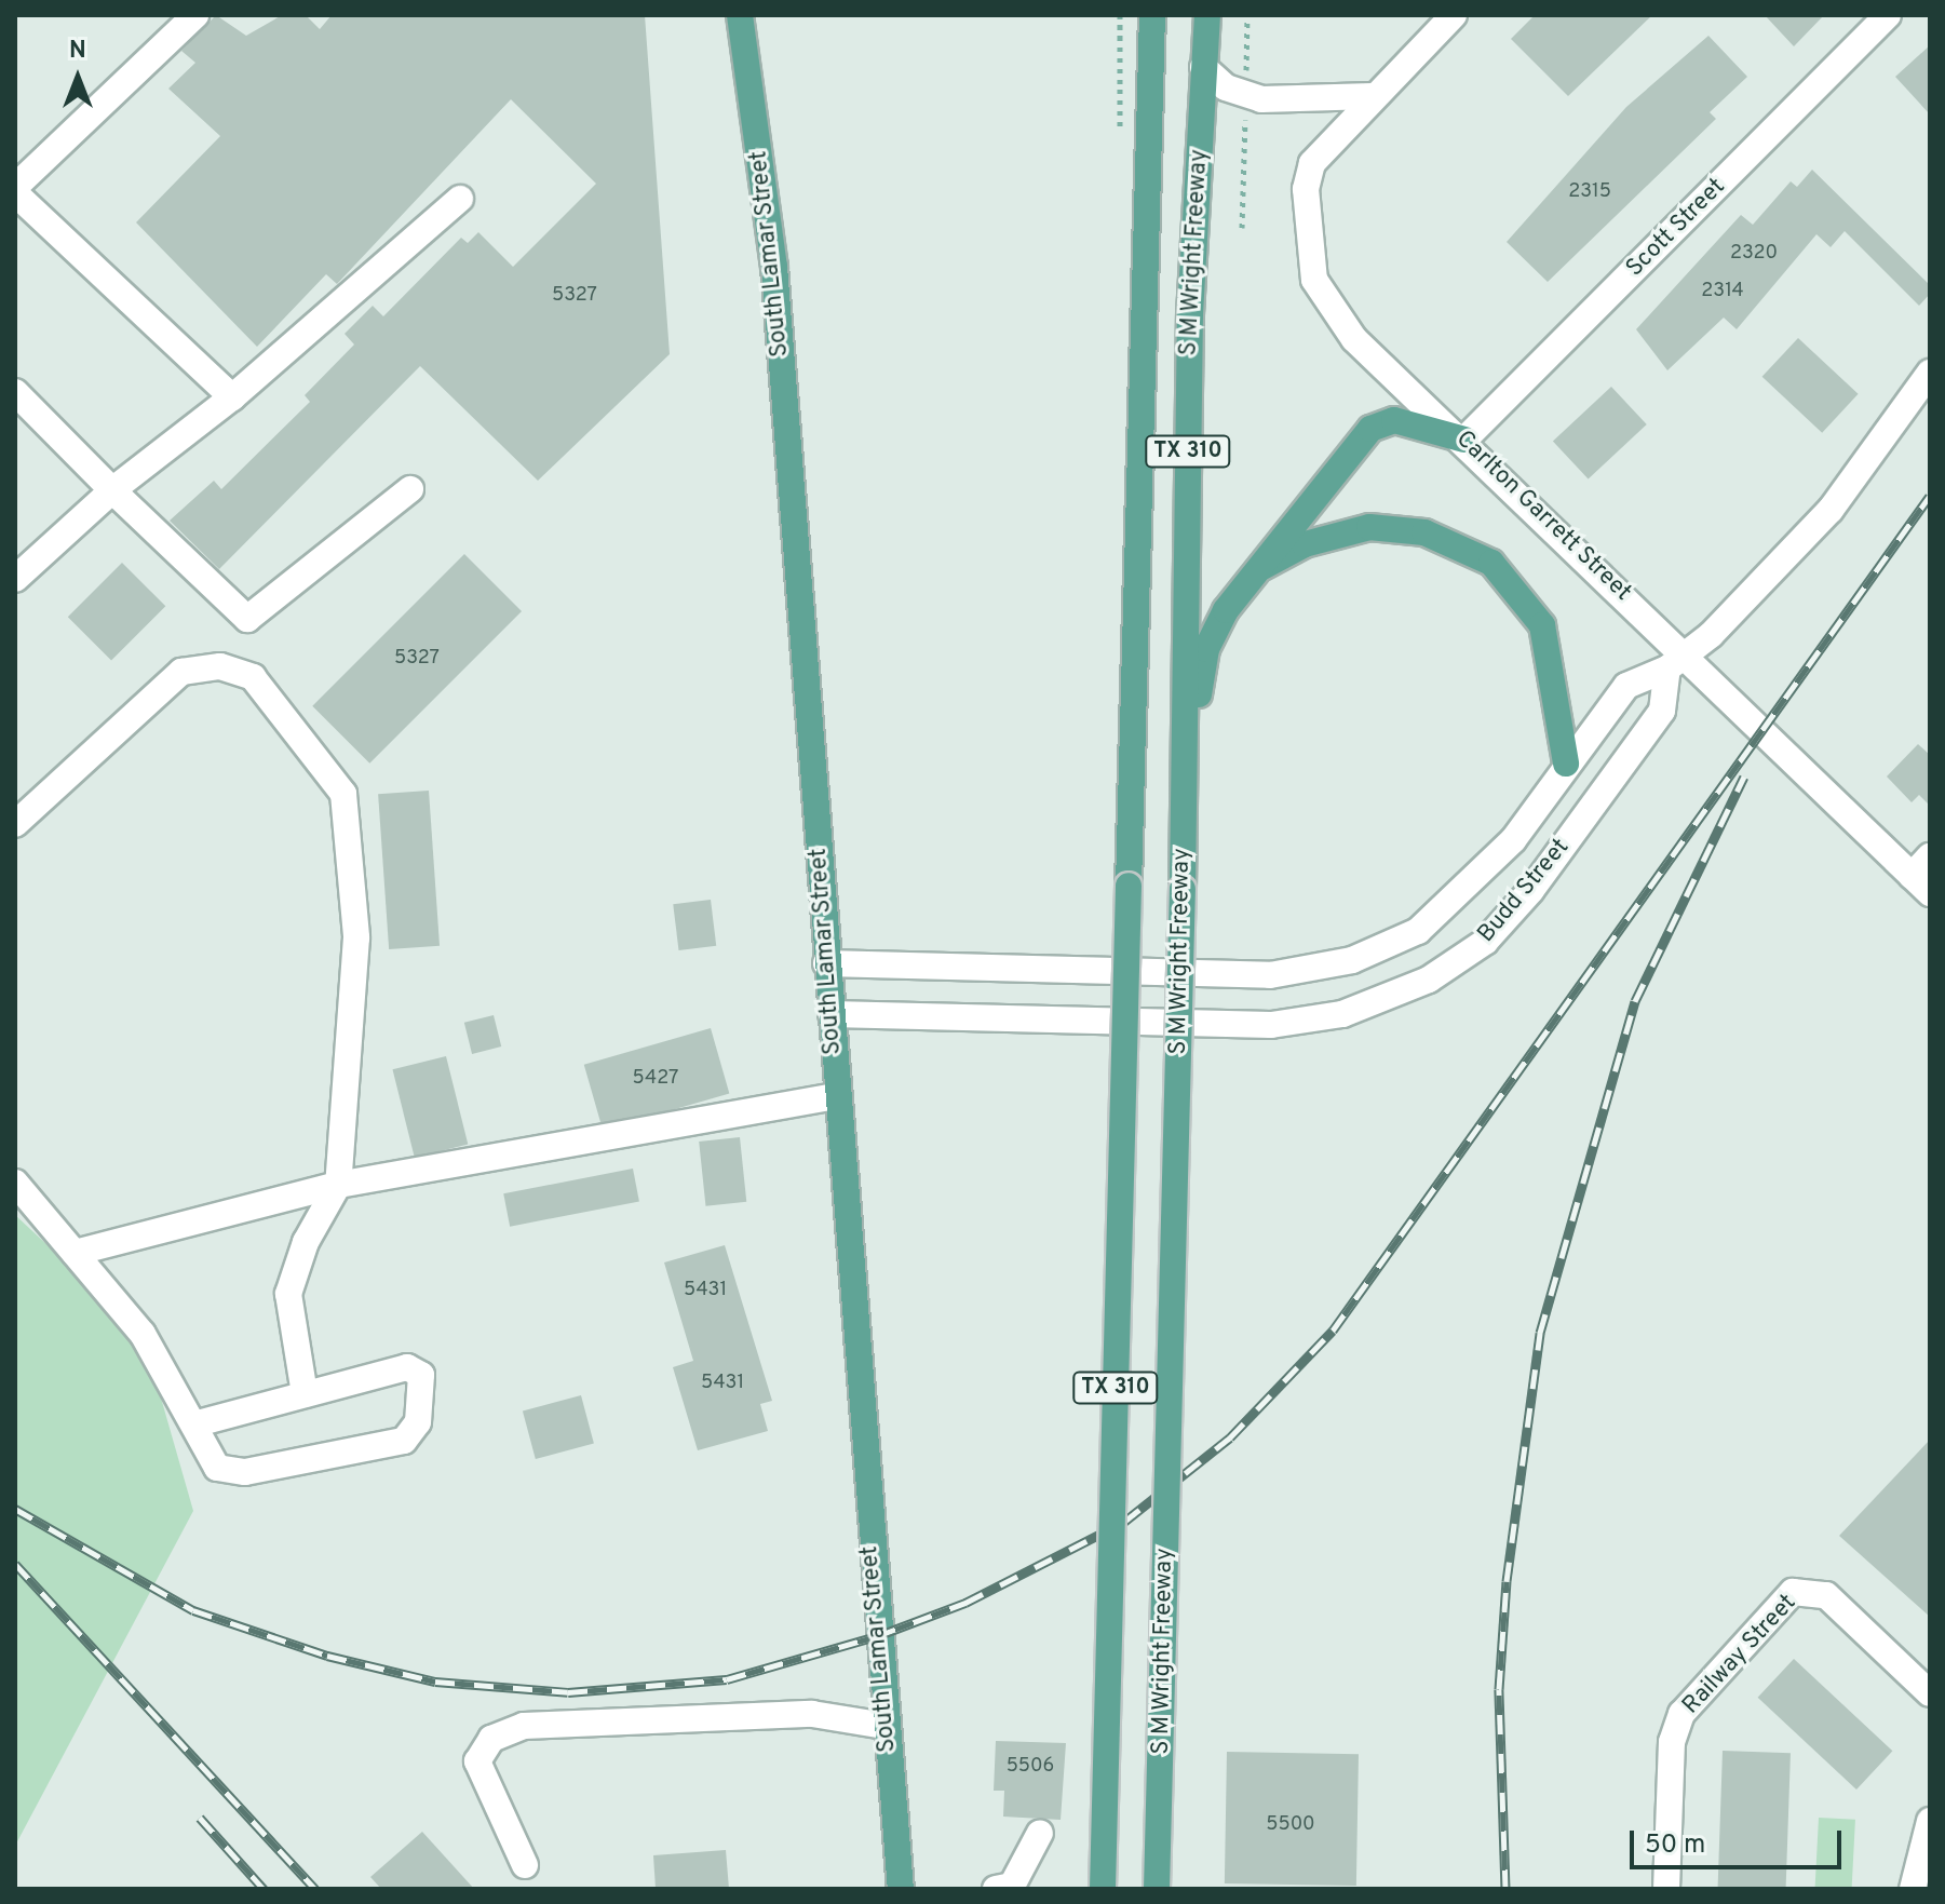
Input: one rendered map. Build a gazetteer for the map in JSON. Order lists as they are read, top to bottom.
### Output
{
  "streets": {
    "main road": ["S M Wright Freeway", "South Lamar Street", "TX 310"],
    "street": [
      "Scott Street",
      "Carlton Garrett Street",
      "Budd Street",
      "Railway Street"
    ]
  },
  "crossings": [
    ["Scott Street", "Carlton Garrett Street"],
    ["South Lamar Street", "Budd Street"],
    ["Carlton Garrett Street", "Budd Street"]
  ],
  "house_numbers": [
    "2315",
    "2320",
    "2314",
    "5327",
    "5327",
    "5427",
    "5431",
    "5431",
    "5506",
    "5500"
  ],
  "scale_bar": "50 m",
  "north": "top"
}
